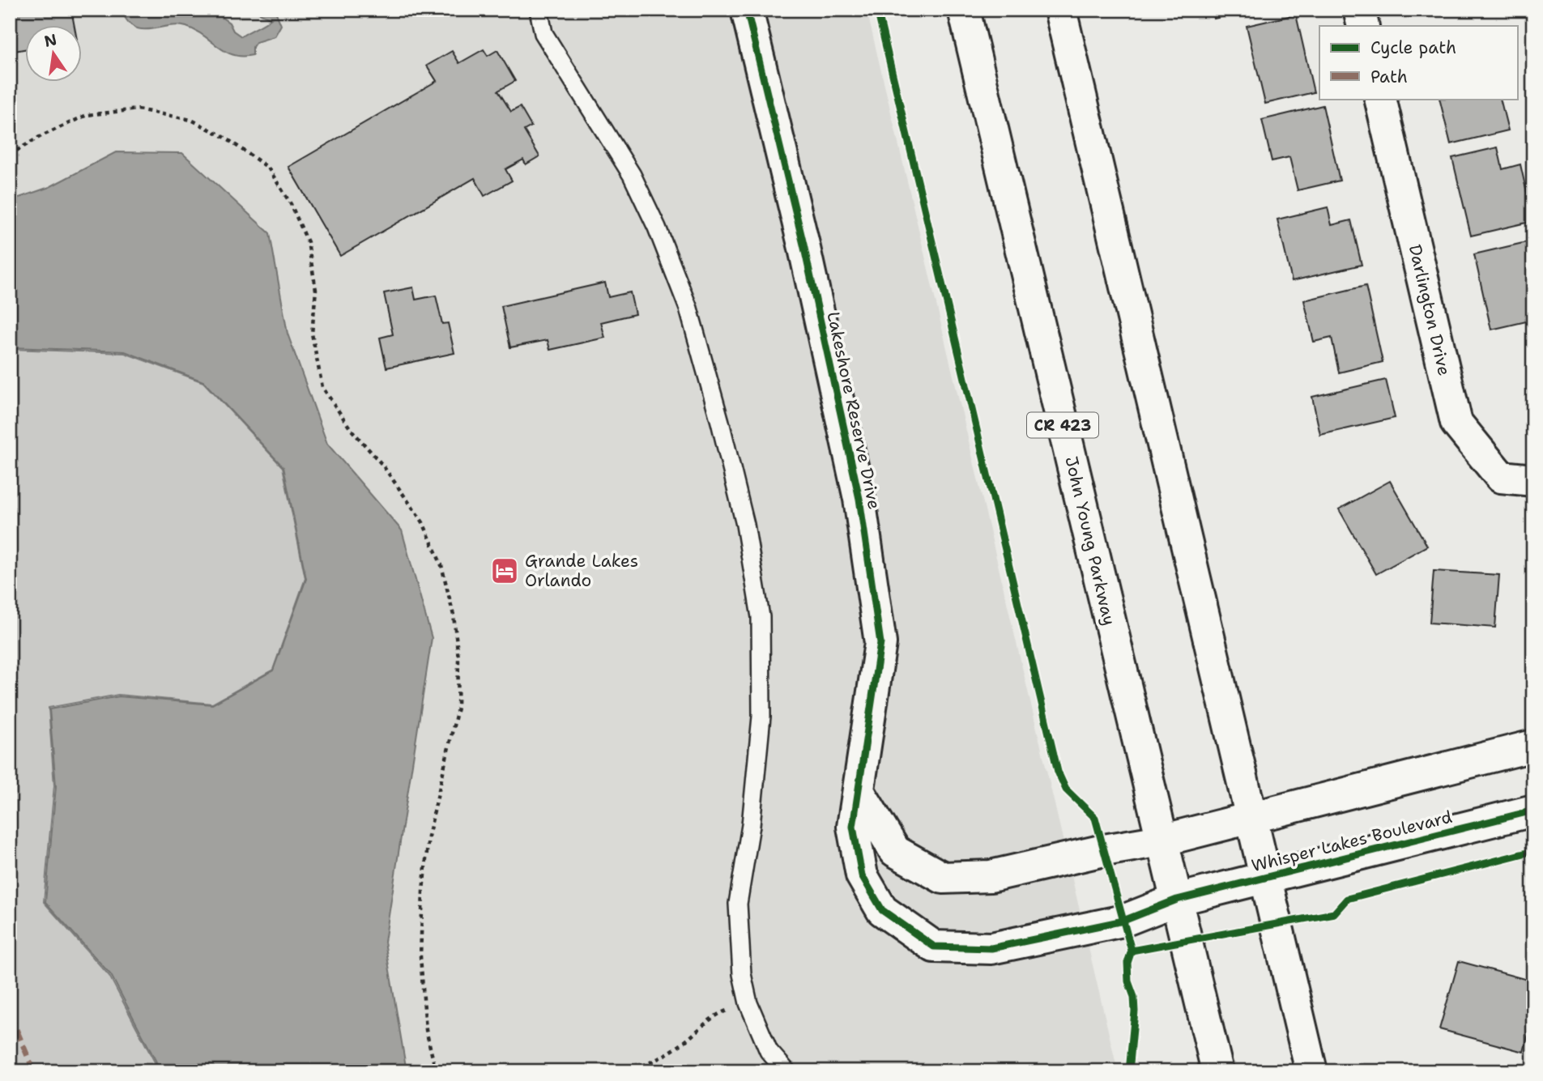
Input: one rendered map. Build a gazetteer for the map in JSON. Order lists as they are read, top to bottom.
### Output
{
  "streets": {
    "main road": [
      "Darlington Drive",
      "Lakeshore Reserve Drive",
      "CR 423",
      "John Young Parkway",
      "Whisper Lakes Boulevard"
    ]
  },
  "crossings": [
    ["Lakeshore Reserve Drive", "John Young Parkway"],
    ["Lakeshore Reserve Drive", "Whisper Lakes Boulevard"],
    ["John Young Parkway", "Whisper Lakes Boulevard"]
  ],
  "places": {
    "hotel": ["Grande Lakes Orlando"]
  },
  "legend": ["Cycle path", "Path"],
  "north": "top"
}
